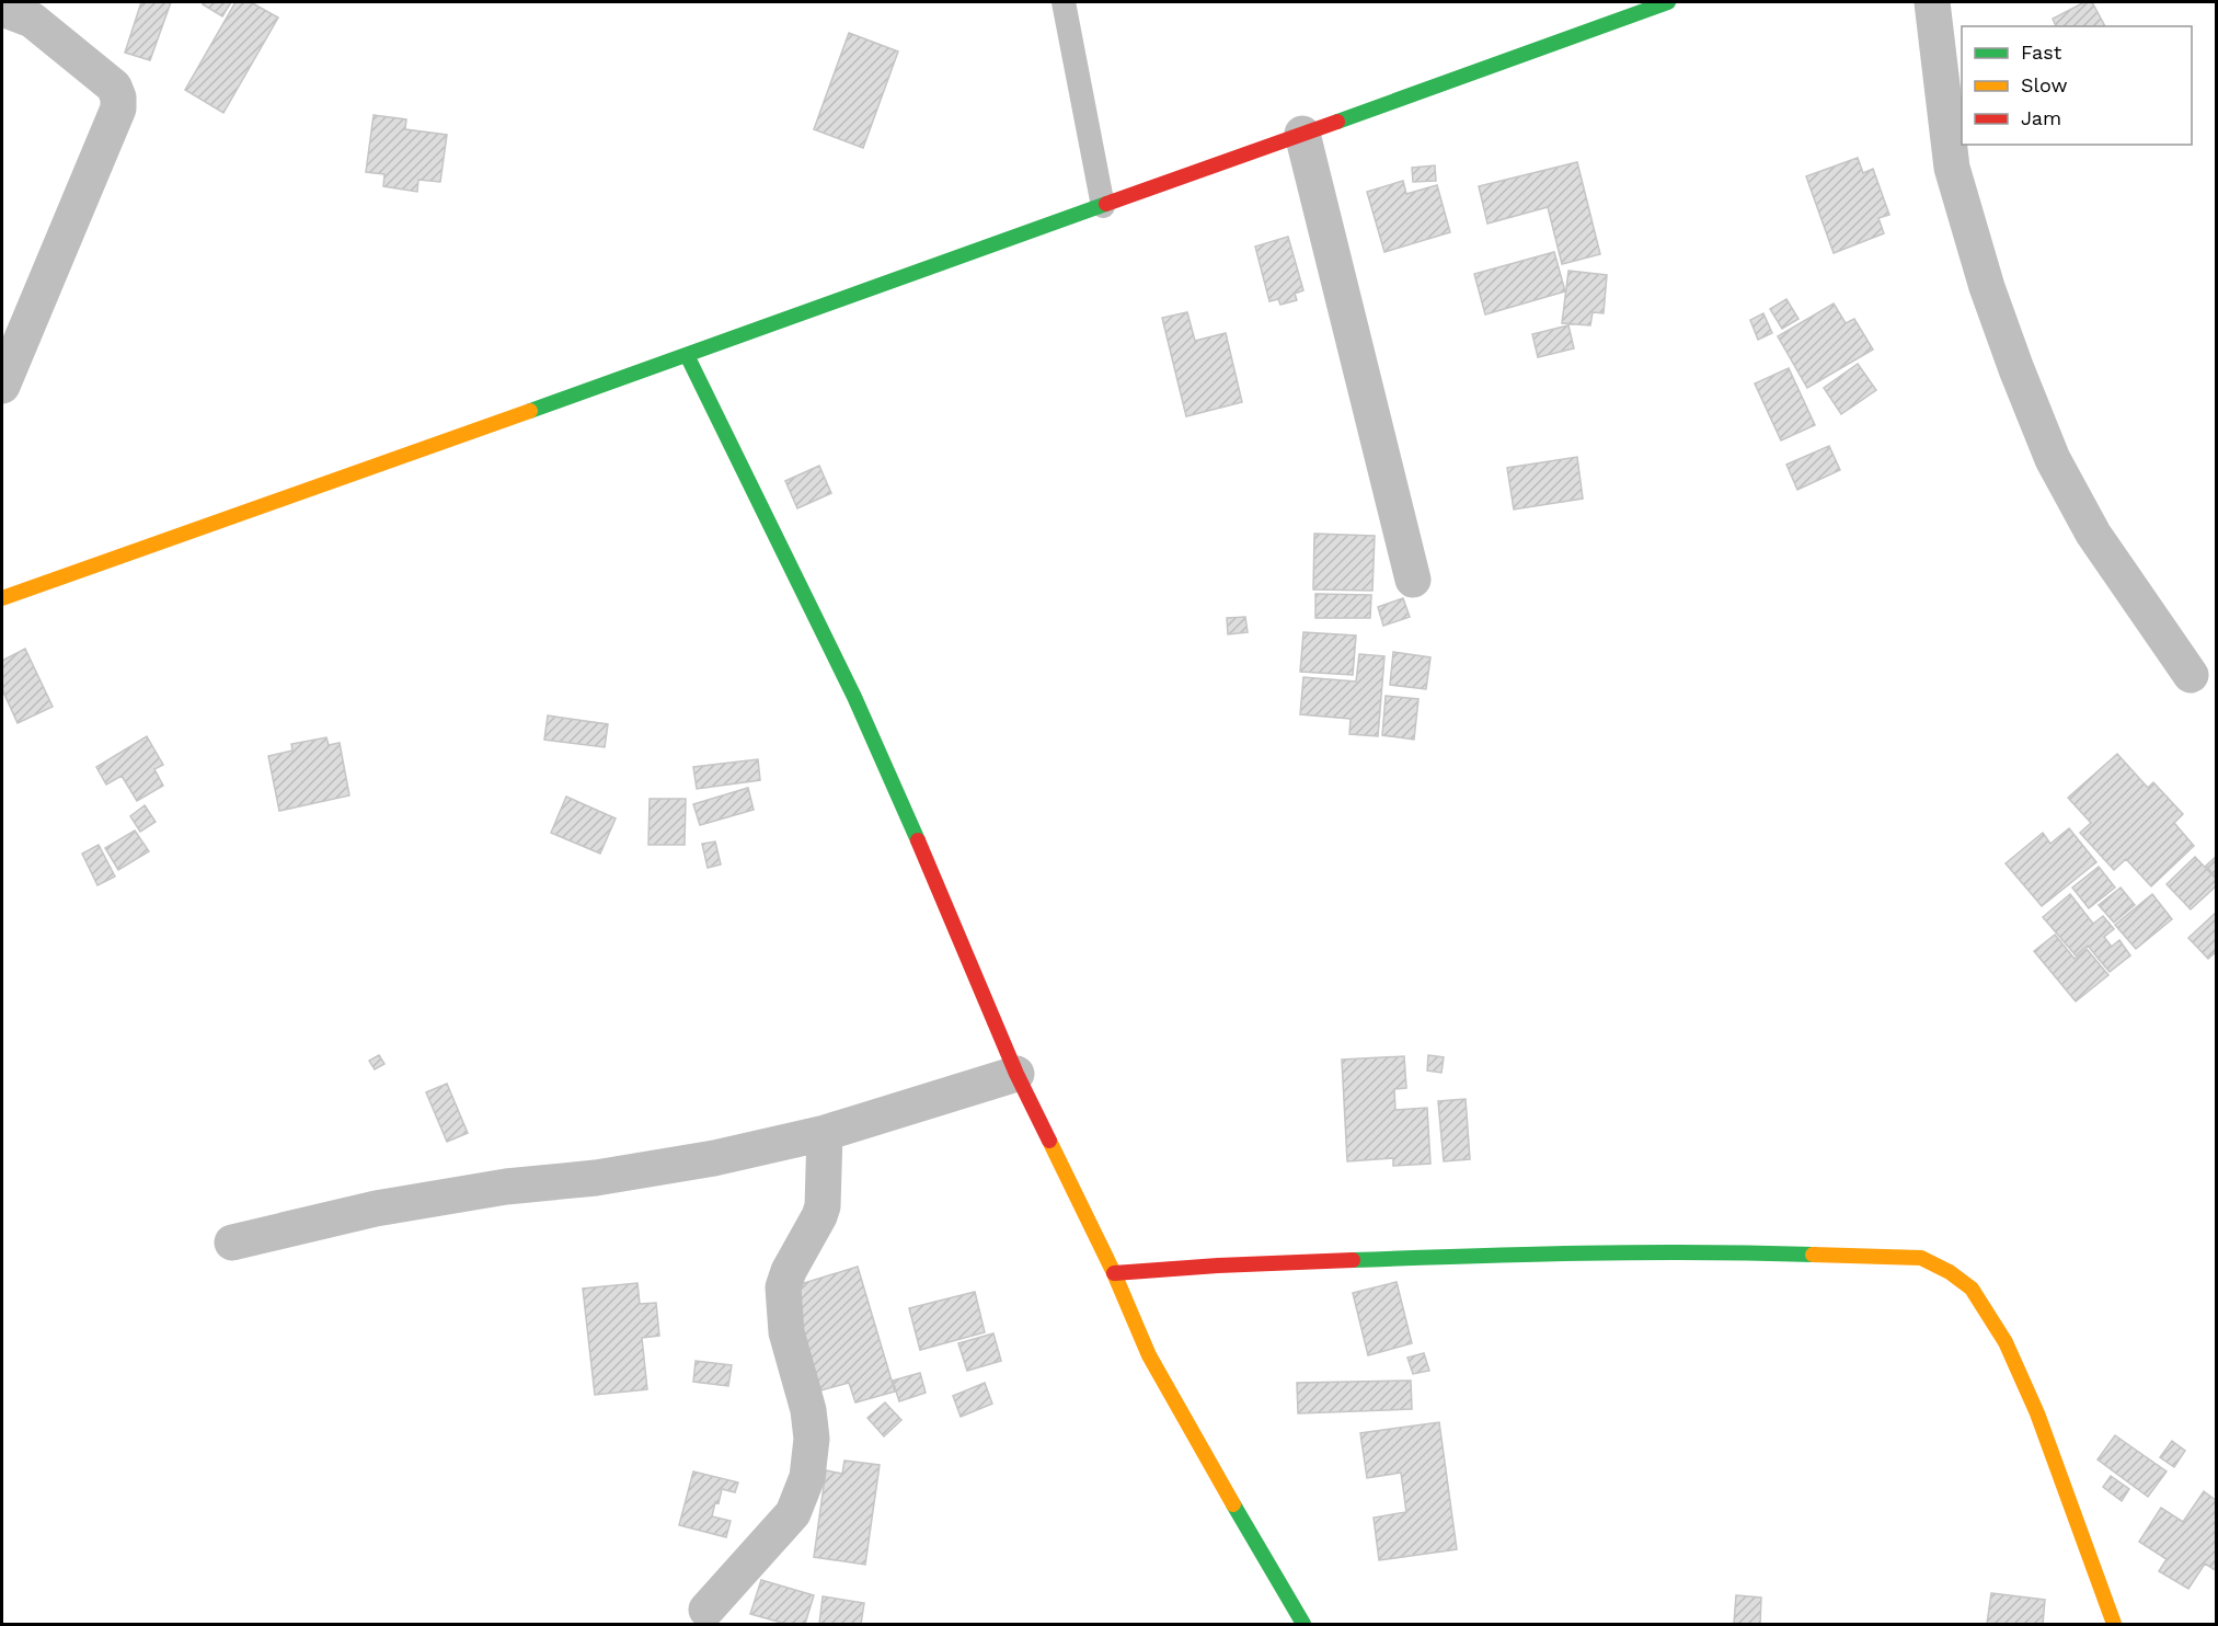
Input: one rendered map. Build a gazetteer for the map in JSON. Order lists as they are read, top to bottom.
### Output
{
  "legend": ["Fast", "Slow", "Jam"]
}
